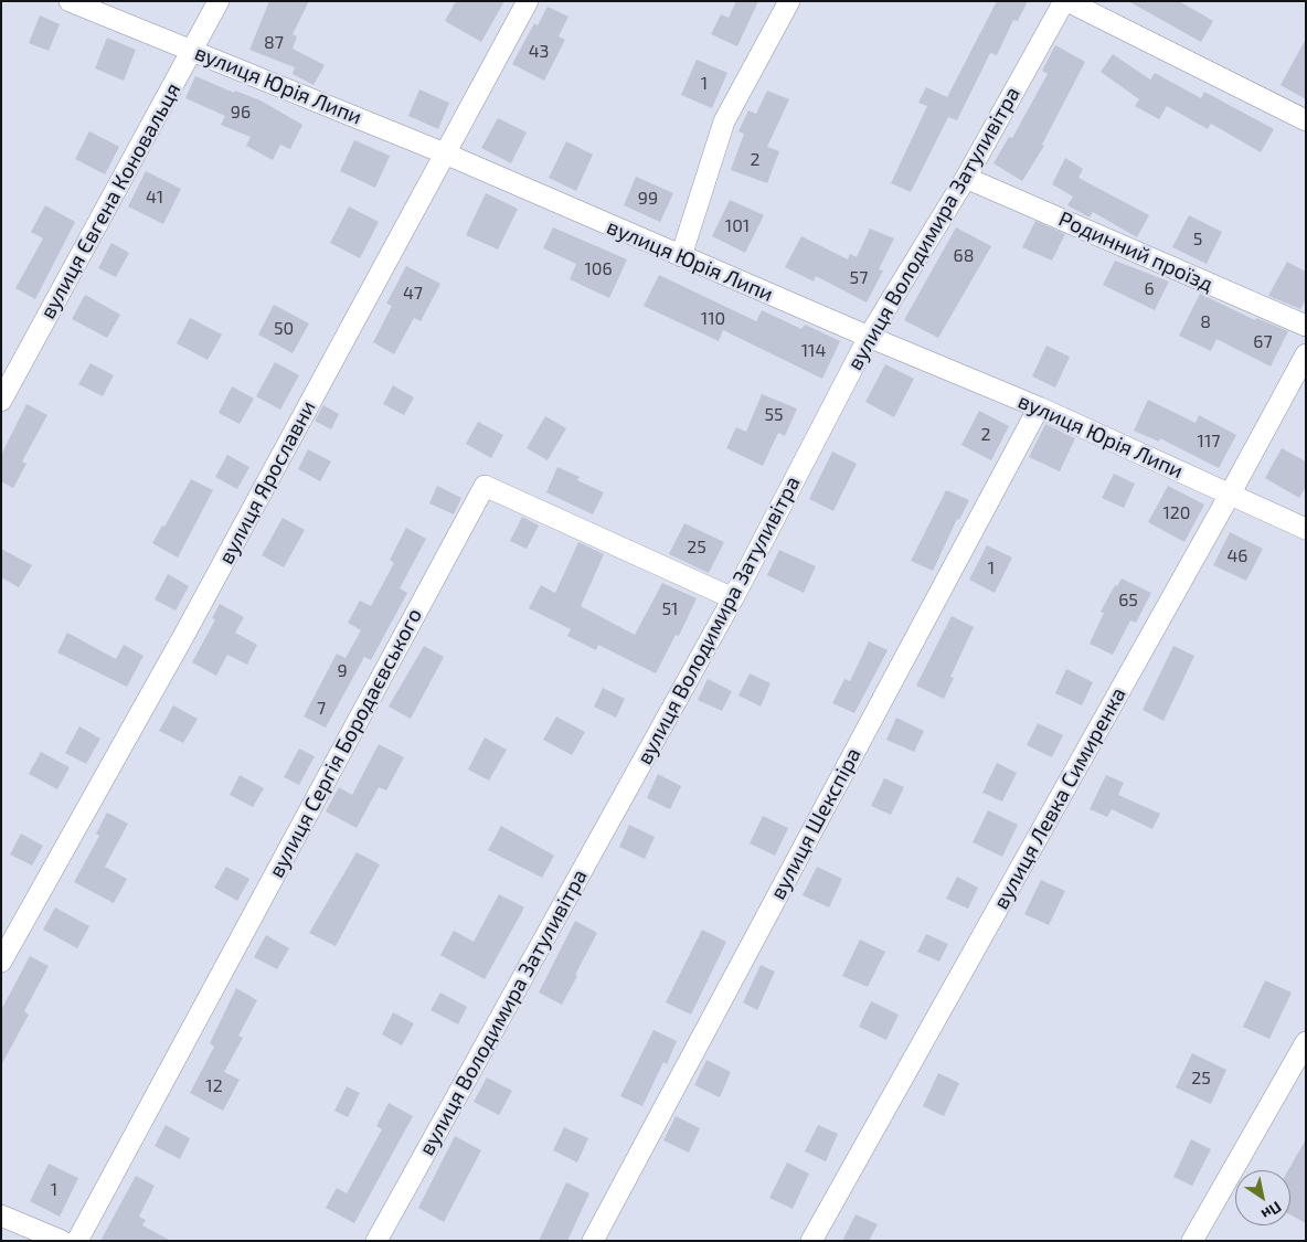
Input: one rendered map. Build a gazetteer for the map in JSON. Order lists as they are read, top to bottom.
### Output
{
  "streets": {
    "street": [
      "вулиця Юрія Липи",
      "вулиця Євгена Коновальця",
      "вулиця Володимира Затуливітра",
      "Родинний проїзд",
      "вулиця Ярославни",
      "вулиця Сергія Бородаєвського",
      "вулиця Левка Симиренка",
      "вулиця Шекспіра"
    ]
  },
  "crossings": [
    ["вулиця Юрія Липи", "вулиця Євгена Коновальця"],
    ["вулиця Юрія Липи", "вулиця Володимира Затуливітра"],
    ["вулиця Юрія Липи", "вулиця Ярославни"],
    ["вулиця Юрія Липи", "вулиця Левка Симиренка"],
    ["вулиця Юрія Липи", "вулиця Шекспіра"],
    ["вулиця Володимира Затуливітра", "Родинний проїзд"],
    ["вулиця Володимира Затуливітра", "вулиця Сергія Бородаєвського"]
  ],
  "house_numbers": [
    "87",
    "43",
    "1",
    "96",
    "2",
    "41",
    "99",
    "101",
    "5",
    "68",
    "106",
    "57",
    "6",
    "47",
    "110",
    "8",
    "50",
    "67",
    "114",
    "55",
    "2",
    "117",
    "120",
    "25",
    "46",
    "1",
    "65",
    "51",
    "9",
    "7",
    "25",
    "12",
    "1"
  ],
  "north": "bottom right"
}
